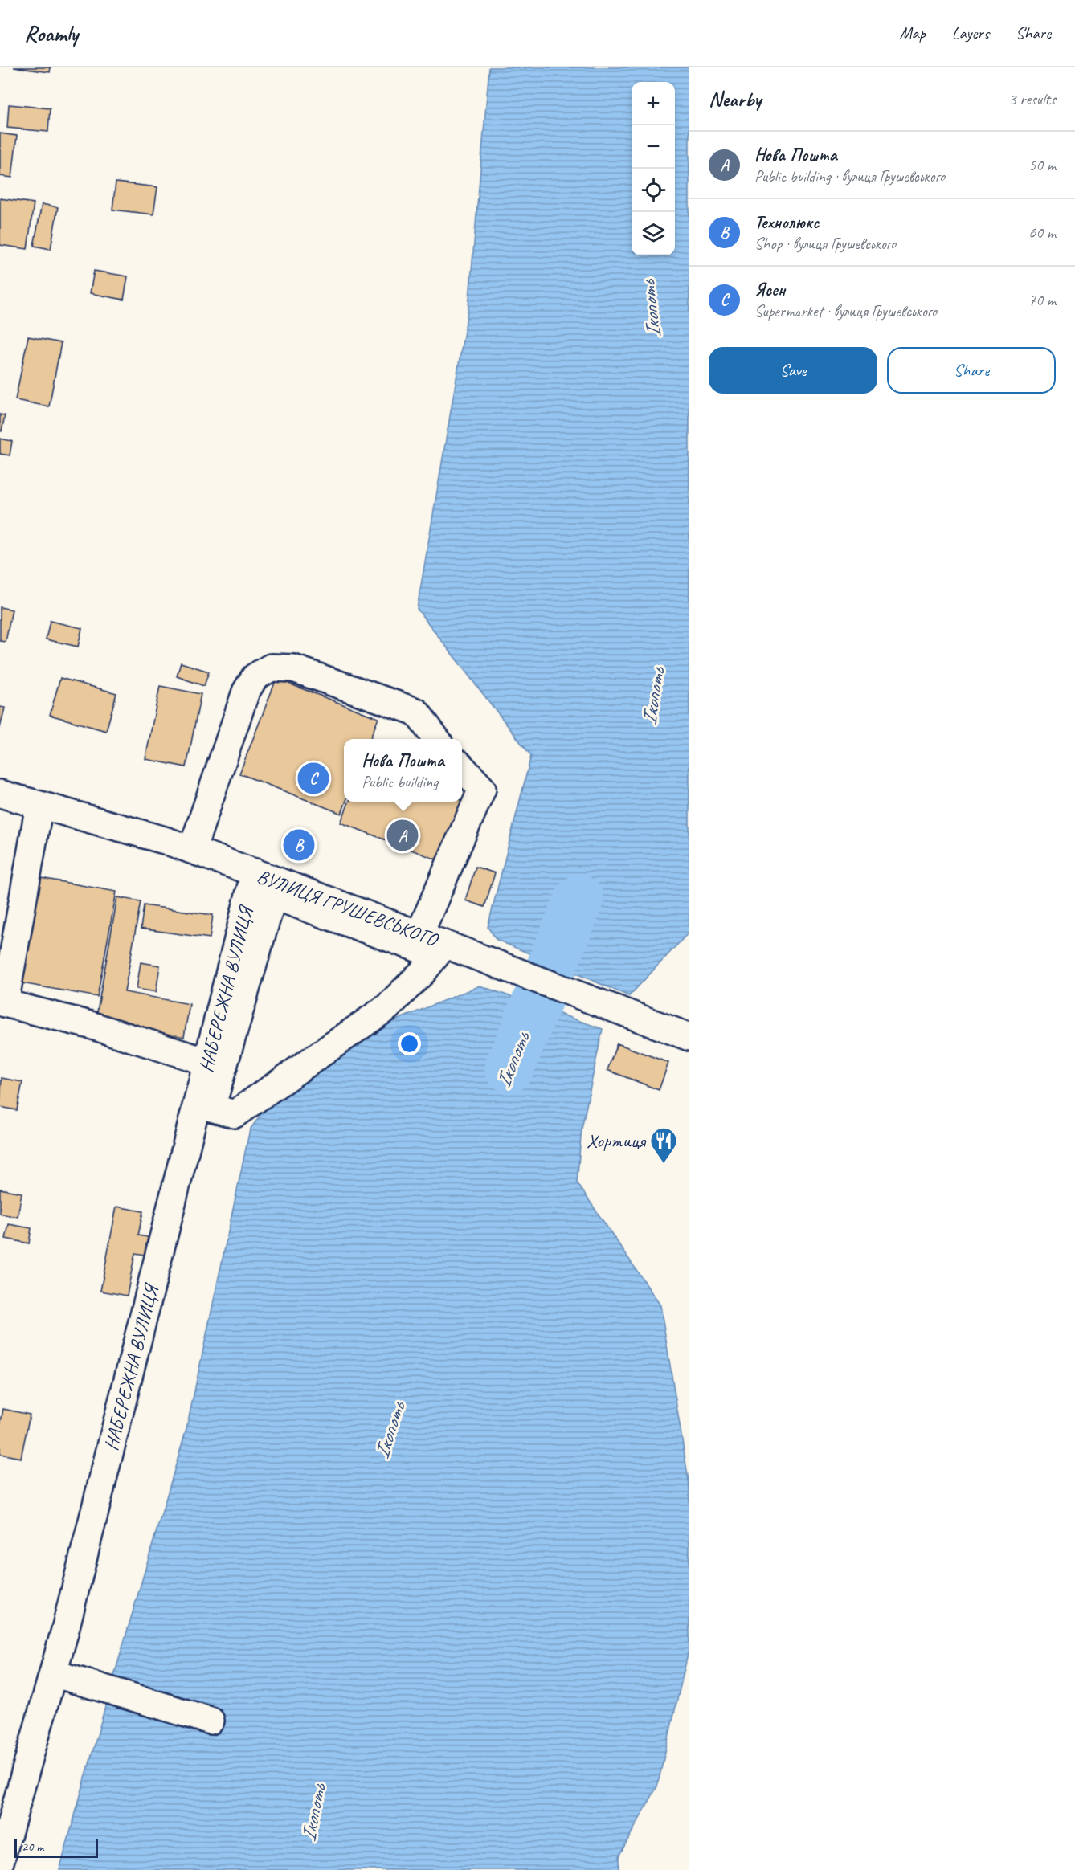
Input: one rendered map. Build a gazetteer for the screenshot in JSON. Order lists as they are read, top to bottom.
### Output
{
  "streets": {
    "street": ["ВУЛИЦЯ ГРУШЕВСЬКОГО", "НАБЕРЕЖНА ВУЛИЦЯ"]
  },
  "crossings": [
    ["ВУЛИЦЯ ГРУШЕВСЬКОГО", "НАБЕРЕЖНА ВУЛИЦЯ"]
  ],
  "water": ["Ікопоть"],
  "places": {
    "restaurant": ["Хортиця"]
  },
  "scale_bar": "20 m",
  "page": {
    "header": "Roamly",
    "nav": ["Map", "Layers", "Share"],
    "heading": ["Nearby", "3 results"],
    "map_buttons": ["+", "−"],
    "list": [
      {
        "mark": "A",
        "name": "Нова Пошта",
        "note": "Public building · вулиця Грушевського",
        "value": "50 m"
      },
      {
        "mark": "B",
        "name": "Технолюкс",
        "note": "Shop · вулиця Грушевського",
        "value": "60 m"
      },
      {
        "mark": "C",
        "name": "Ясен",
        "note": "Supermarket · вулиця Грушевського",
        "value": "70 m"
      }
    ],
    "buttons": ["Save", "Share"],
    "popup": ["Нова Пошта", "Public building"],
    "pins": ["C", "A", "B"],
    "scale": "20 m"
  }
}
